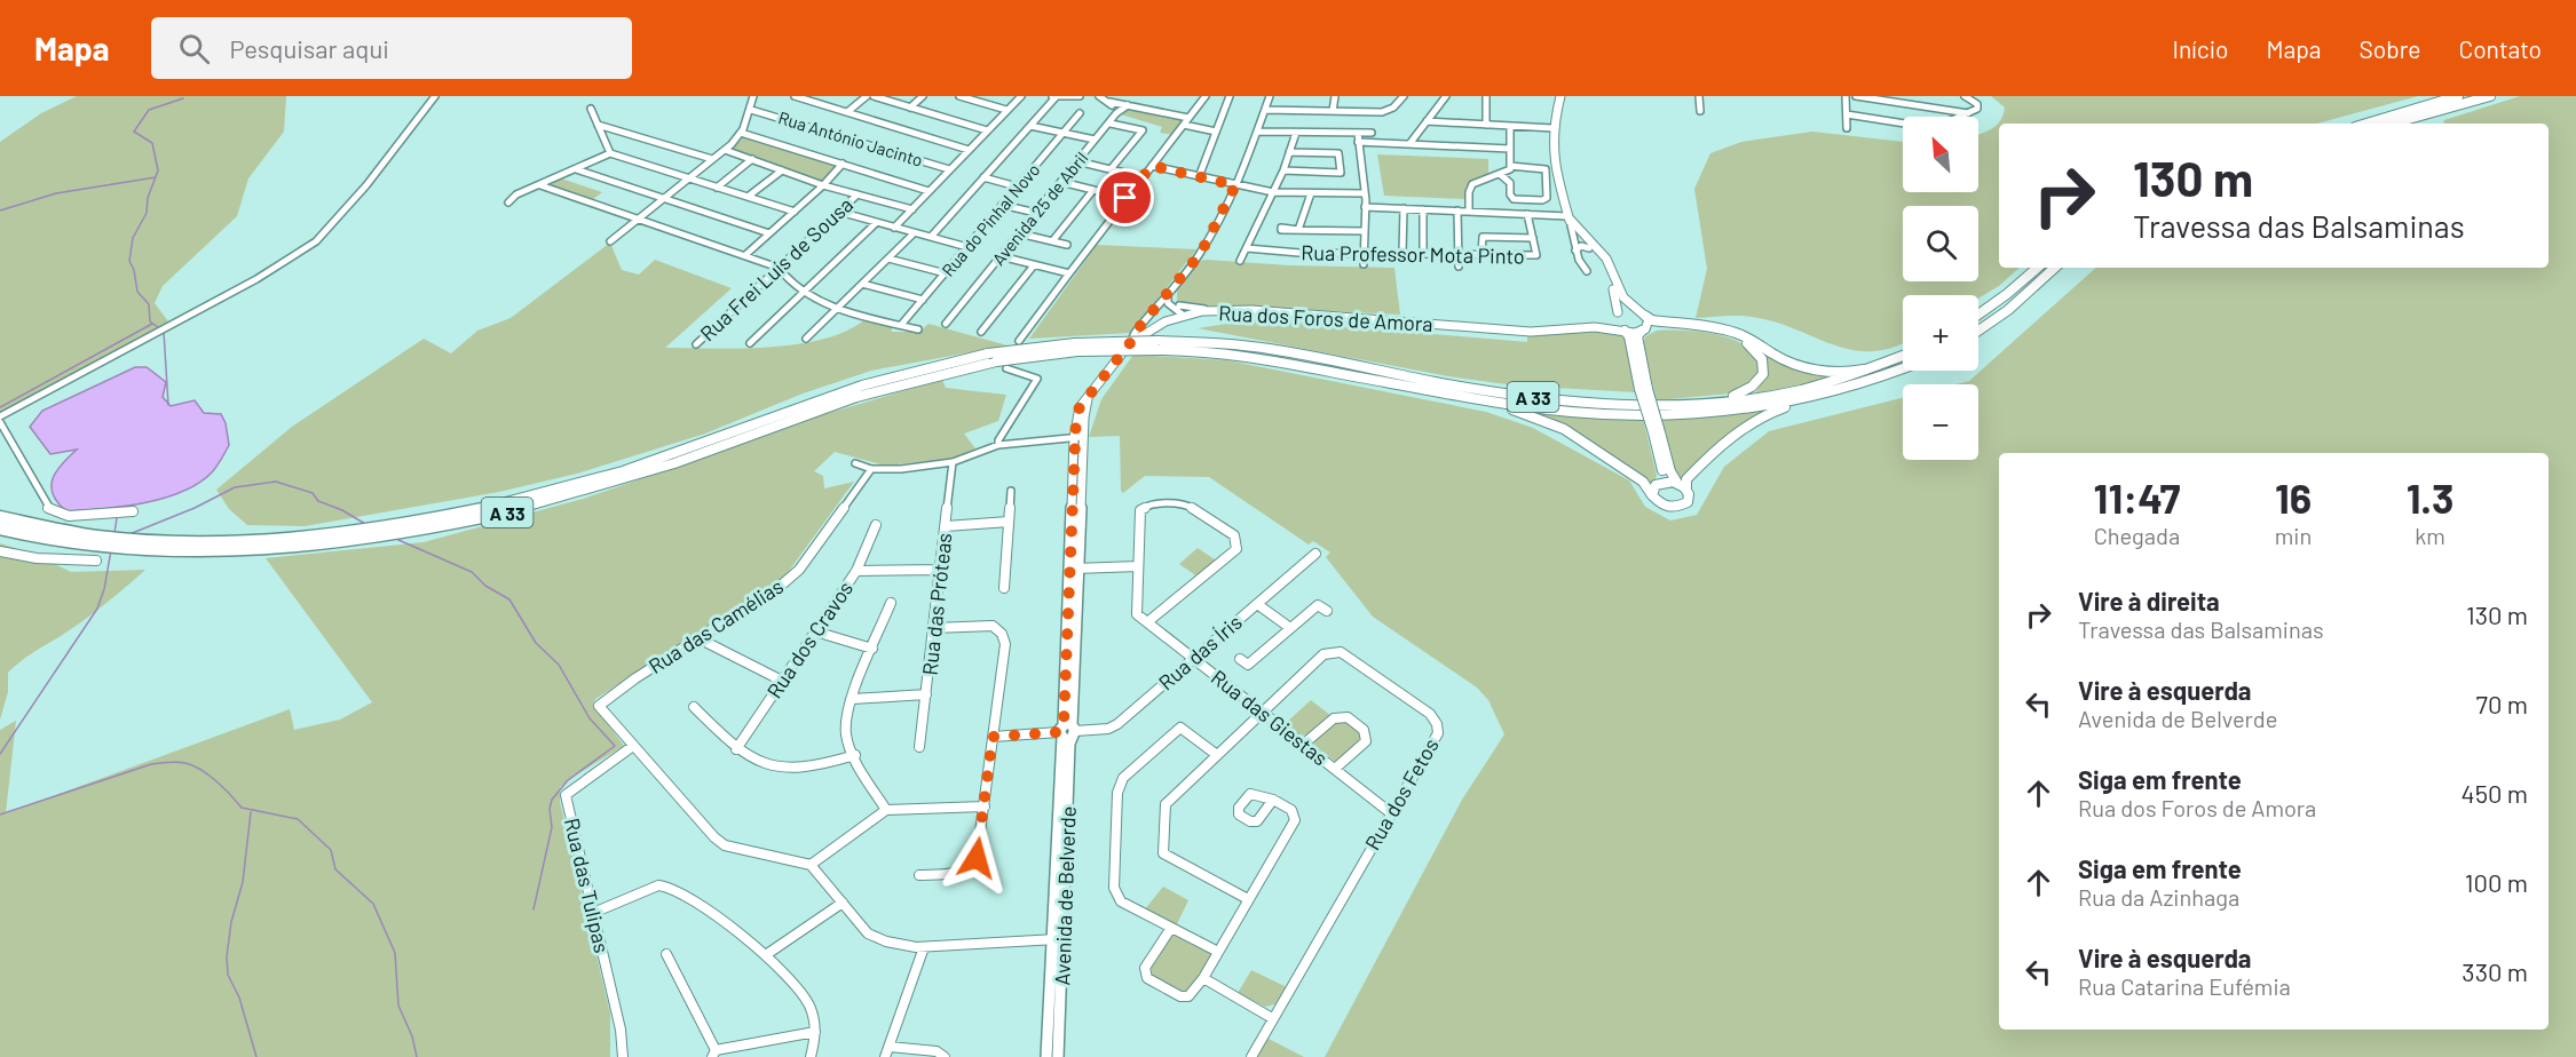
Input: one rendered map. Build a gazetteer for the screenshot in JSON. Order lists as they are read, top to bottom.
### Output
{
  "streets": {
    "highway": ["A 33"],
    "main road": ["Rua dos Foros de Amora", "Avenida de Belverde"],
    "street": [
      "Rua António Jacinto",
      "Avenida 25 de Abril",
      "Rua do Pinhal Novo",
      "Rua Professor Mota Pinto",
      "Rua Frei Luís de Sousa",
      "Rua das Próteas",
      "Rua das Camélias",
      "Rua dos Cravos",
      "Rua das Íris",
      "Rua das Giestas",
      "Rua dos Fetos",
      "Rua das Tulipas"
    ]
  },
  "crossings": [
    ["Rua dos Foros de Amora", "Avenida de Belverde"],
    ["Rua das Camélias", "Rua das Tulipas"],
    ["Rua das Íris", "Rua das Giestas"],
    ["Rua das Íris", "Avenida de Belverde"],
    ["Rua das Giestas", "Rua dos Fetos"]
  ],
  "north": "top left",
  "page": {
    "header": "Mapa",
    "search": "Pesquisar aqui",
    "nav": [
      "Início",
      "Mapa",
      "Sobre",
      "Contato"
    ],
    "map_buttons": ["+", "−"],
    "turn": ["130 m", "Travessa das Balsaminas"],
    "eta": [
      "11:47",
      "Chegada",
      "16",
      "min",
      "1.3",
      "km"
    ],
    "list": [
      {
        "name": "Vire à direita",
        "note": "Travessa das Balsaminas",
        "value": "130 m"
      },
      {
        "name": "Vire à esquerda",
        "note": "Avenida de Belverde",
        "value": "70 m"
      },
      {
        "name": "Siga em frente",
        "note": "Rua dos Foros de Amora",
        "value": "450 m"
      },
      {
        "name": "Siga em frente",
        "note": "Rua da Azinhaga",
        "value": "100 m"
      },
      {
        "name": "Vire à esquerda",
        "note": "Rua Catarina Eufémia",
        "value": "330 m"
      }
    ]
  }
}
